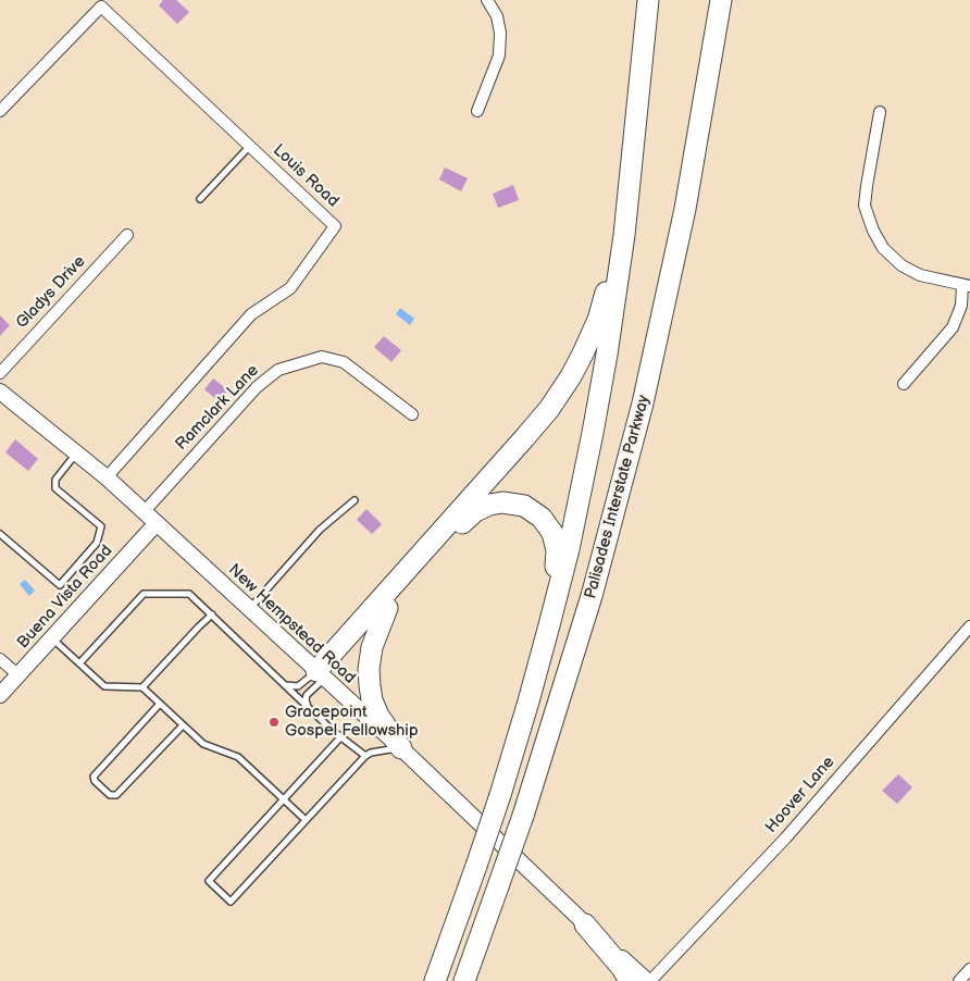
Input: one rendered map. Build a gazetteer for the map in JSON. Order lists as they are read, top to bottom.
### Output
{
  "streets": {
    "highway": ["Palisades Interstate Parkway"],
    "street": [
      "Louis Road",
      "Gladys Drive",
      "Ramclark Lane",
      "Buena Vista Road",
      "New Hempstead Road",
      "Hoover Lane"
    ]
  },
  "crossings": [
    ["Louis Road", "New Hempstead Road"],
    ["Ramclark Lane", "New Hempstead Road"],
    ["Buena Vista Road", "New Hempstead Road"],
    ["New Hempstead Road", "Hoover Lane"]
  ],
  "places": ["Gracepoint Gospel Fellowship"]
}
